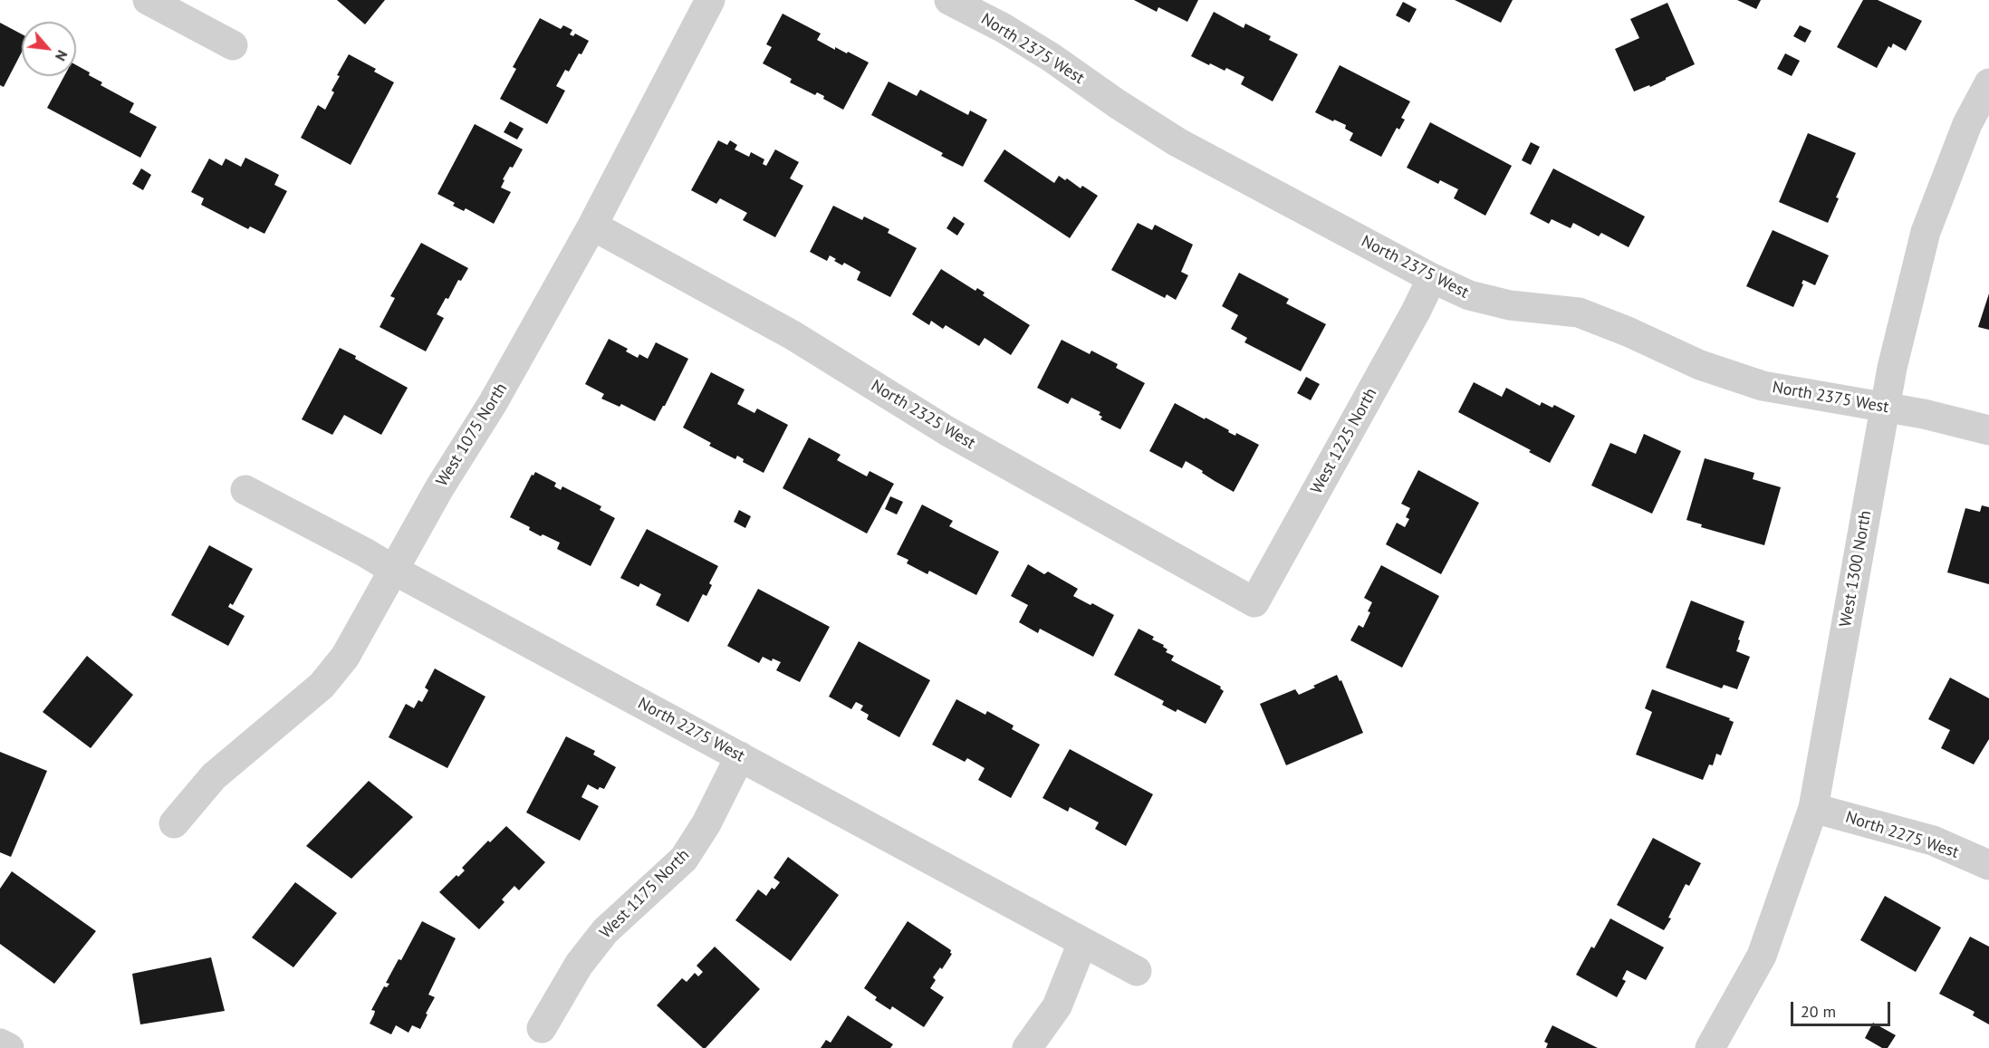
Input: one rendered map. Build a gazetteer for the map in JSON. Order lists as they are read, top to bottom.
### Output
{
  "streets": {
    "street": [
      "North 2375 West",
      "North 2325 West",
      "West 1075 North",
      "West 1225 North",
      "West 1300 North",
      "North 2275 West",
      "West 1175 North"
    ]
  },
  "crossings": [
    ["North 2375 West", "West 1225 North"],
    ["North 2375 West", "West 1300 North"],
    ["North 2325 West", "West 1075 North"],
    ["North 2325 West", "West 1225 North"],
    ["West 1075 North", "North 2275 West"],
    ["West 1300 North", "North 2275 West"],
    ["North 2275 West", "West 1175 North"]
  ],
  "scale_bar": "20 m",
  "north": "bottom right"
}
